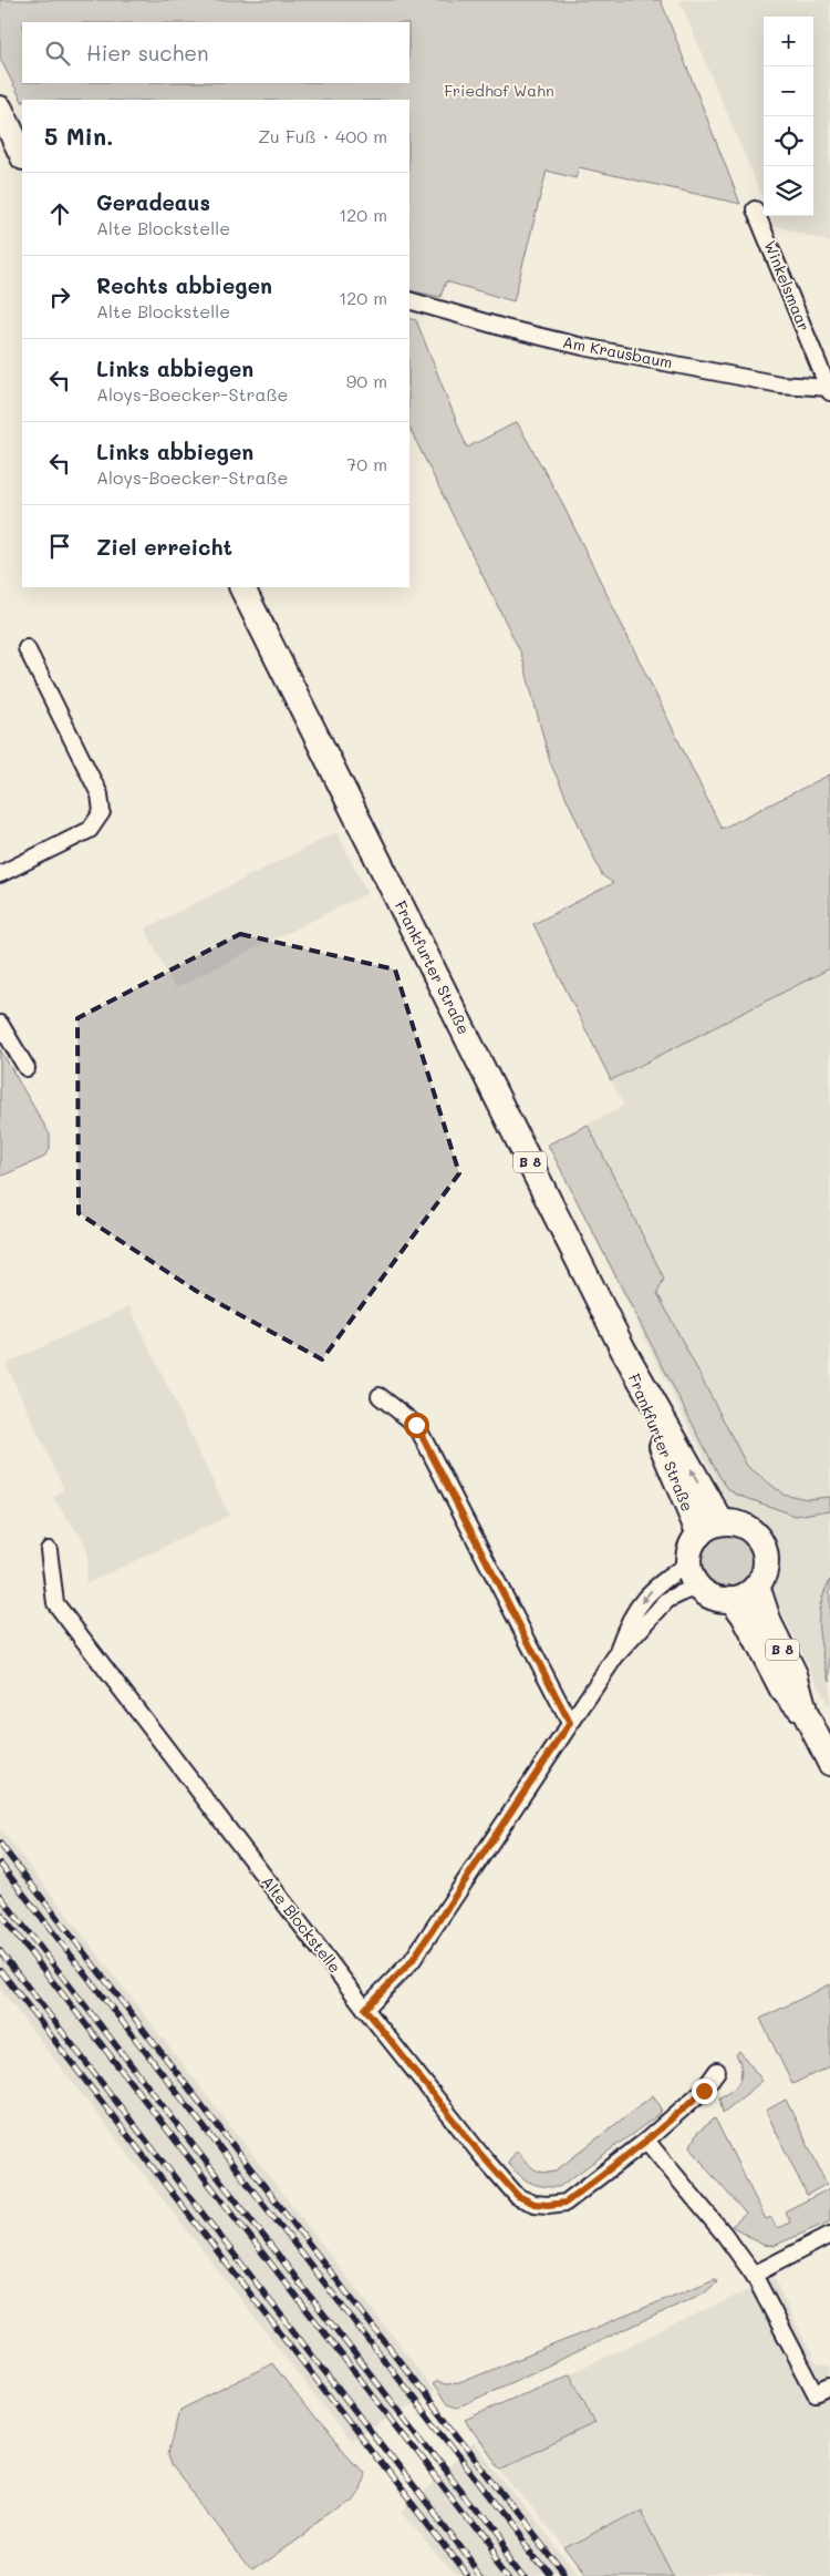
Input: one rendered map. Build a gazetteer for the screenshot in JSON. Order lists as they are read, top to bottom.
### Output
{
  "streets": {
    "main road": ["Frankfurter Straße", "B 8"],
    "street": ["Winkelsmaar", "Am Krausbaum", "Alte Blockstelle"]
  },
  "crossings": [
    ["Winkelsmaar", "Am Krausbaum"],
    ["Frankfurter Straße", "B 8"]
  ],
  "parks": ["Friedhof Wahn"],
  "page": {
    "map_buttons": ["+", "−"],
    "search": "Hier suchen",
    "heading": ["5 Min.", "Zu Fuß · 400 m"],
    "list": [
      ["Geradeaus", "Alte Blockstelle", "120 m"],
      ["Rechts abbiegen", "Alte Blockstelle", "120 m"],
      ["Links abbiegen", "Aloys-Boecker-Straße", "90 m"],
      ["Links abbiegen", "Aloys-Boecker-Straße", "70 m"],
      "Ziel erreicht"
    ]
  }
}
